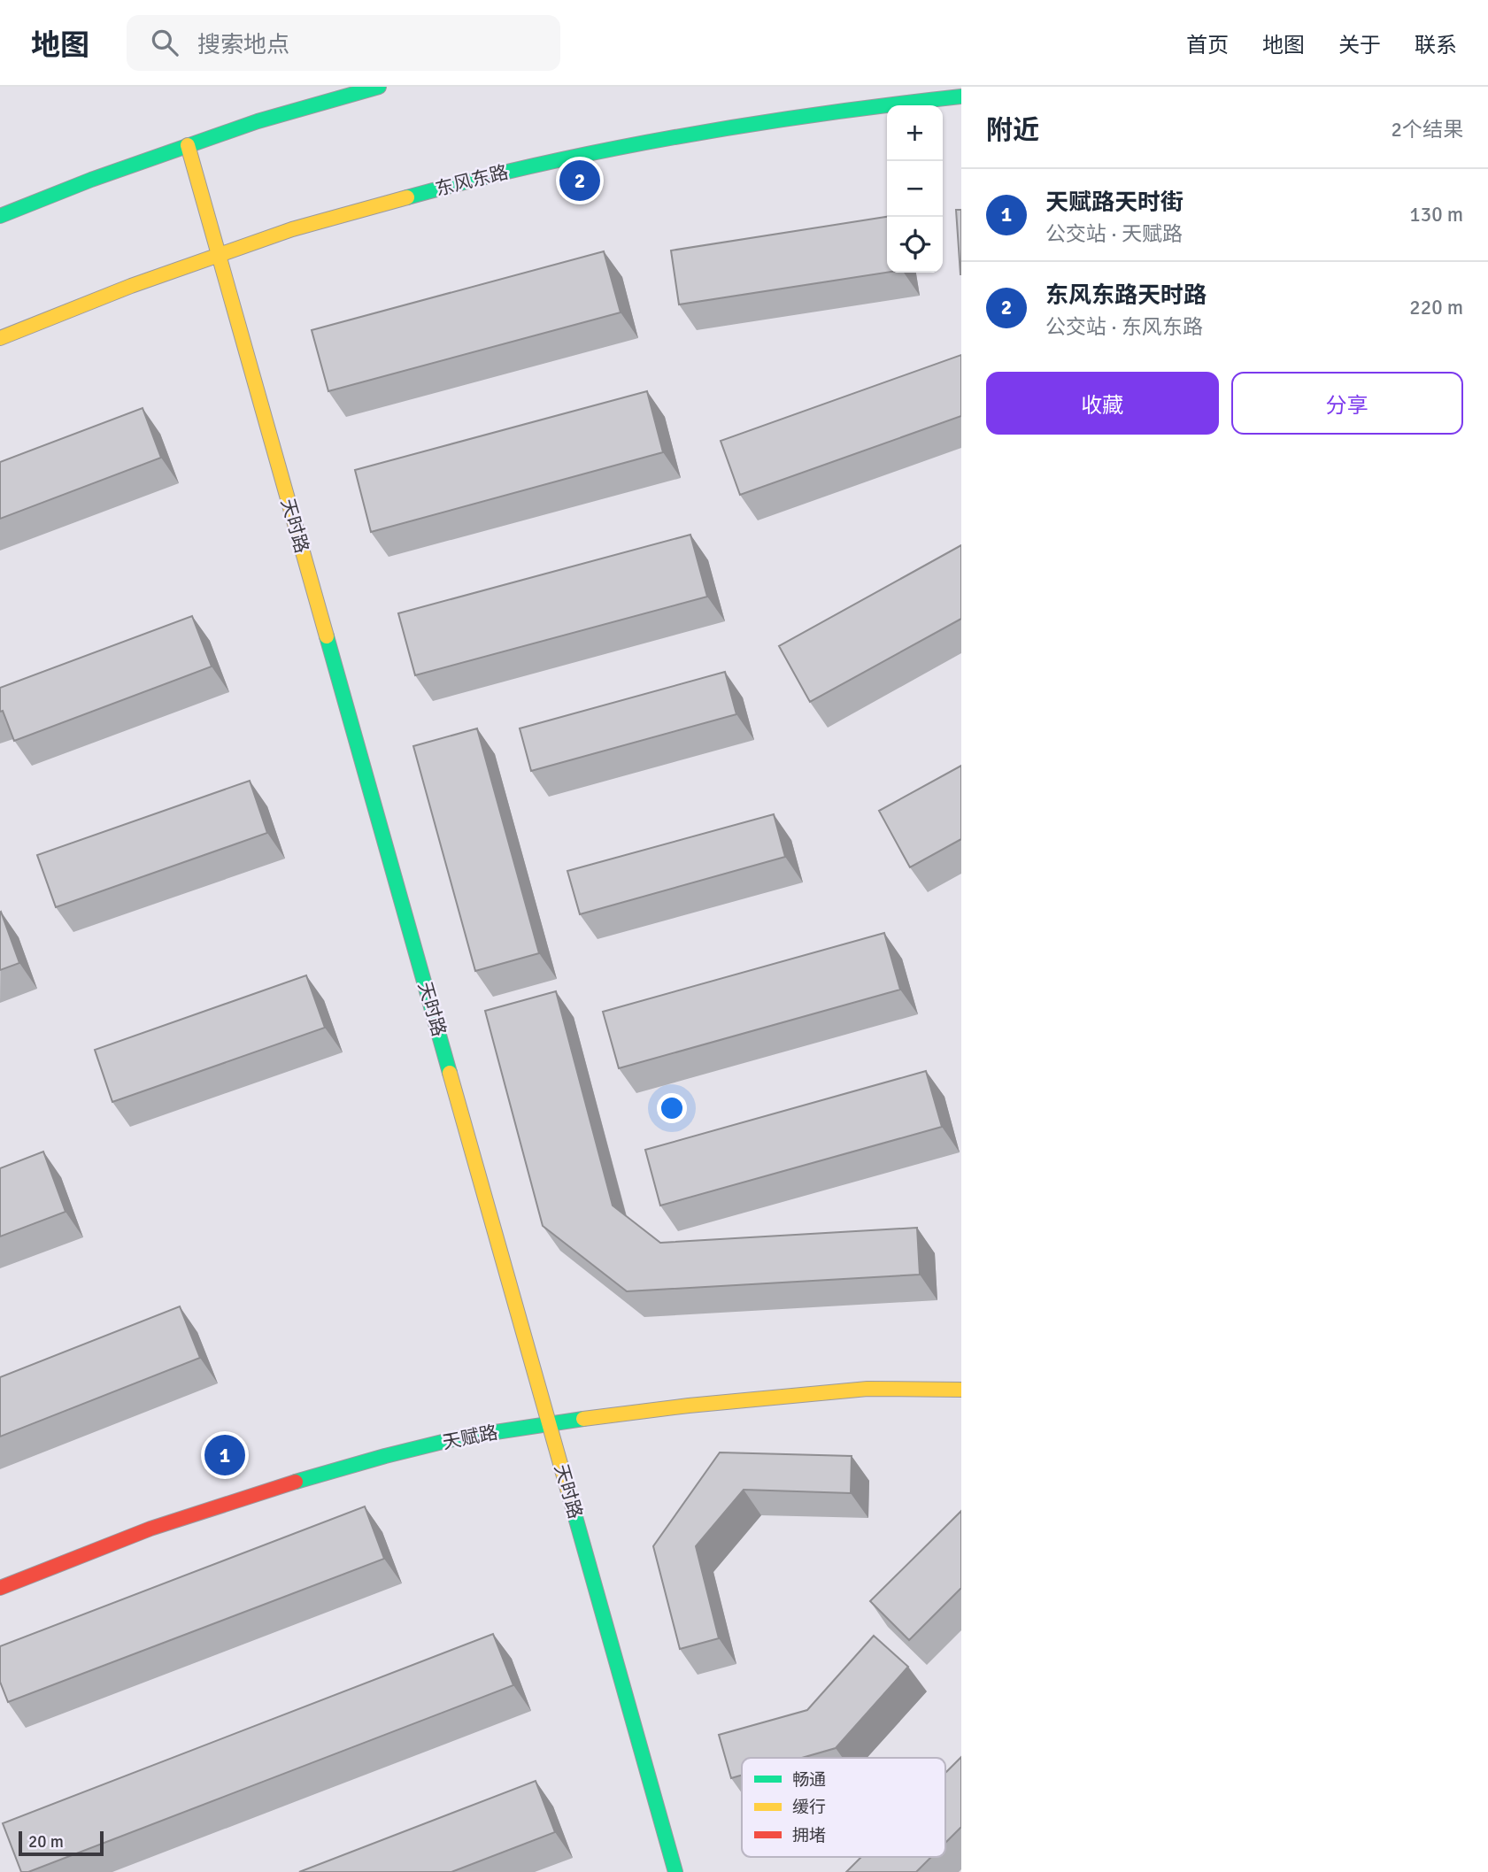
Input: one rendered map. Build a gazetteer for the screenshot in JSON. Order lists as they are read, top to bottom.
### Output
{
  "streets": {
    "street": ["东风东路", "天时路", "天赋路"]
  },
  "crossings": [
    ["东风东路", "天时路"],
    ["天时路", "天赋路"]
  ],
  "legend": ["畅通", "缓行", "拥堵"],
  "scale_bar": "20 m",
  "page": {
    "header": "地图",
    "search": "搜索地点",
    "nav": [
      "首页",
      "地图",
      "关于",
      "联系"
    ],
    "heading": ["附近", "2个结果"],
    "map_buttons": ["+", "−"],
    "pins": ["2", "1"],
    "list": [
      {
        "mark": "1",
        "name": "天赋路天时街",
        "note": "公交站 · 天赋路",
        "value": "130 m"
      },
      {
        "mark": "2",
        "name": "东风东路天时路",
        "note": "公交站 · 东风东路",
        "value": "220 m"
      }
    ],
    "buttons": ["收藏", "分享"],
    "scale": "20 m"
  }
}
